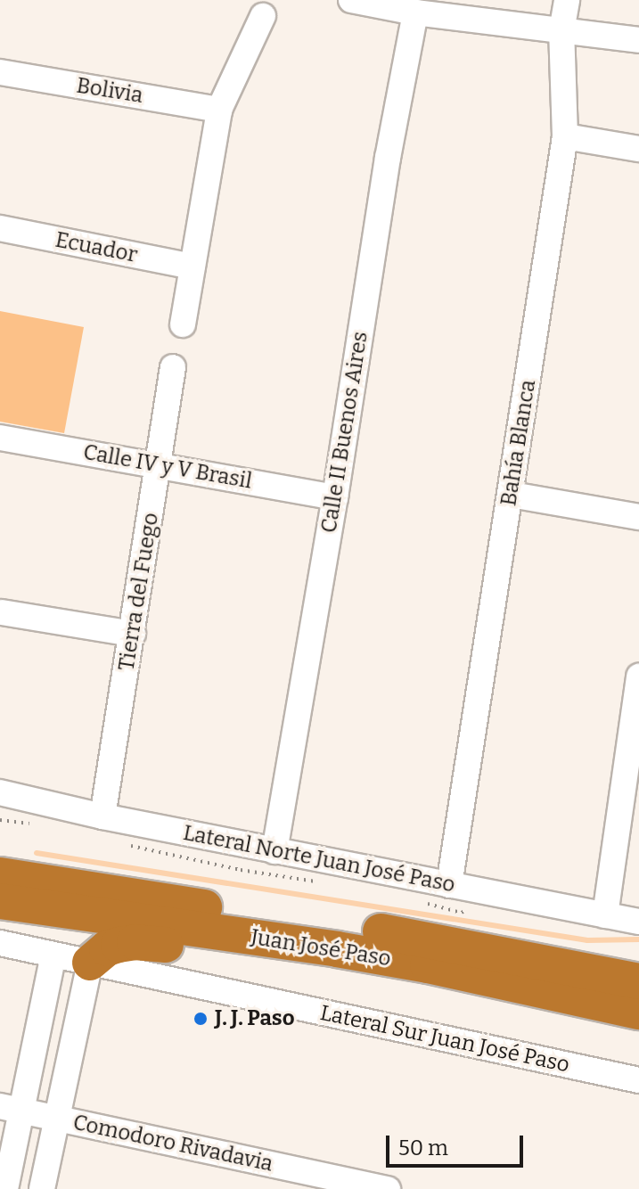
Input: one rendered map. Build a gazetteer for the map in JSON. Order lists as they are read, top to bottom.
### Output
{
  "streets": {
    "highway": ["Juan José Paso"],
    "street": [
      "Bolivia",
      "Ecuador",
      "Calle II Buenos Aires",
      "Bahía Blanca",
      "Calle IV y V Brasil",
      "Tierra del Fuego",
      "Lateral Norte Juan José Paso",
      "Lateral Sur Juan José Paso",
      "Comodoro Rivadavia"
    ]
  },
  "crossings": [
    ["Calle II Buenos Aires", "Calle IV y V Brasil"],
    ["Calle II Buenos Aires", "Lateral Norte Juan José Paso"],
    ["Bahía Blanca", "Lateral Norte Juan José Paso"],
    ["Calle IV y V Brasil", "Tierra del Fuego"],
    ["Tierra del Fuego", "Lateral Norte Juan José Paso"]
  ],
  "places": ["J. J. Paso"],
  "scale_bar": "50 m"
}
